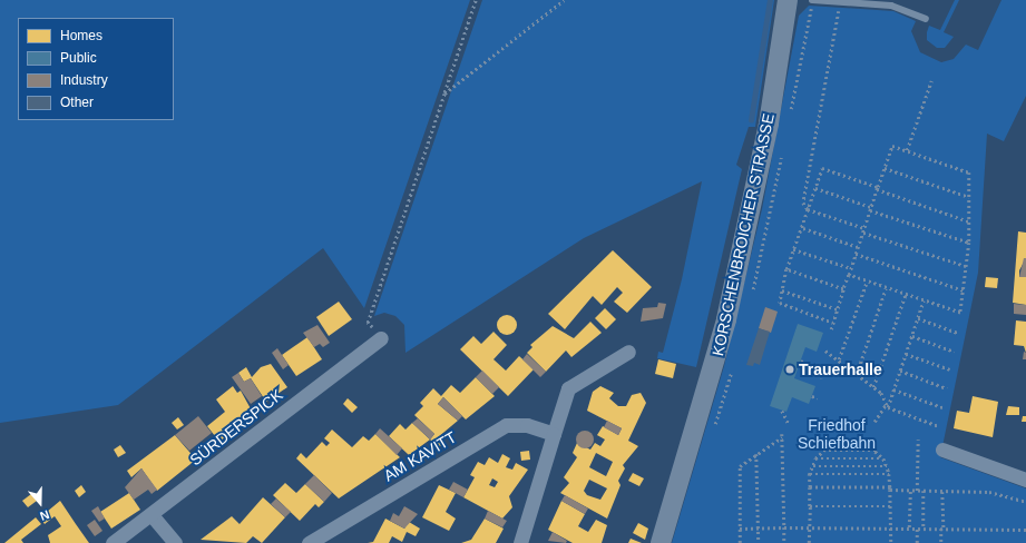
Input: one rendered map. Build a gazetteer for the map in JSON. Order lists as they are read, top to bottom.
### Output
{
  "streets": {
    "main road": ["KORSCHENBROICHER STRASSE"],
    "street": ["SÜRDERSPICK", "AM KAVITT"]
  },
  "parks": ["Friedhof Schiefbahn"],
  "places": ["Trauerhalle"],
  "legend": [
    "Homes",
    "Public",
    "Industry",
    "Other"
  ],
  "north": "bottom"
}
